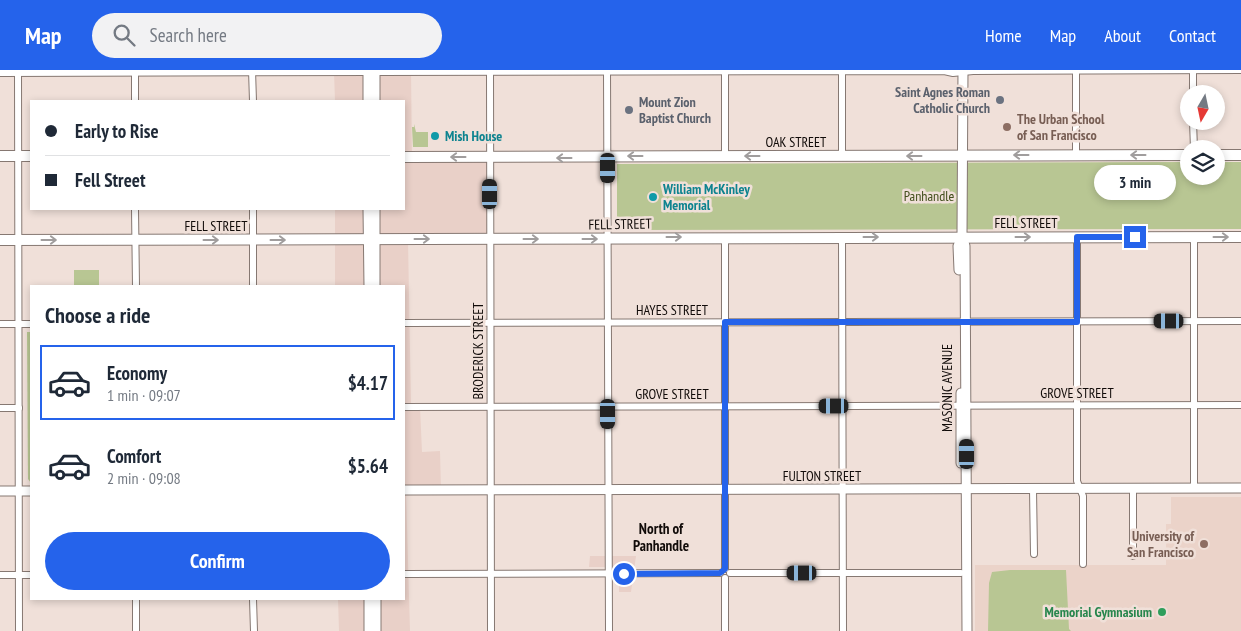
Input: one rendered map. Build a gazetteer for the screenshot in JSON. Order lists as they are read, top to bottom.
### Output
{
  "streets": {
    "main road": [
      "OAK STREET",
      "FELL STREET",
      "MASONIC AVENUE",
      "FULTON STREET"
    ],
    "street": ["HAYES STREET", "BRODERICK STREET", "GROVE STREET"]
  },
  "crossings": [
    ["OAK STREET", "BRODERICK STREET"],
    ["OAK STREET", "MASONIC AVENUE"],
    ["FELL STREET", "BRODERICK STREET"],
    ["FELL STREET", "MASONIC AVENUE"],
    ["HAYES STREET", "BRODERICK STREET"],
    ["HAYES STREET", "MASONIC AVENUE"],
    ["BRODERICK STREET", "GROVE STREET"],
    ["BRODERICK STREET", "FULTON STREET"],
    ["MASONIC AVENUE", "GROVE STREET"],
    ["MASONIC AVENUE", "FULTON STREET"]
  ],
  "one_way": ["OAK STREET", "FELL STREET"],
  "districts": ["North of Panhandle"],
  "parks": ["Panhandle"],
  "places": [
    "Saint Agnes Roman Catholic Church",
    "Mount Zion Baptist Church",
    "The Urban School of San Francisco",
    "Mish House",
    "William McKinley Memorial",
    "University of San Francisco",
    "Memorial Gymnasium"
  ],
  "north": "bottom",
  "page": {
    "header": "Map",
    "search": "Search here",
    "nav": [
      "Home",
      "Map",
      "About",
      "Contact"
    ],
    "banner": ["Early to Rise", "Fell Street"],
    "bubble": "3 min",
    "heading": "Choose a ride",
    "list": [
      {
        "name": "Economy",
        "note": "1 min · 09:07",
        "value": "$4.17"
      },
      {
        "name": "Comfort",
        "note": "2 min · 09:08",
        "value": "$5.64"
      }
    ],
    "buttons": "Confirm"
  }
}
